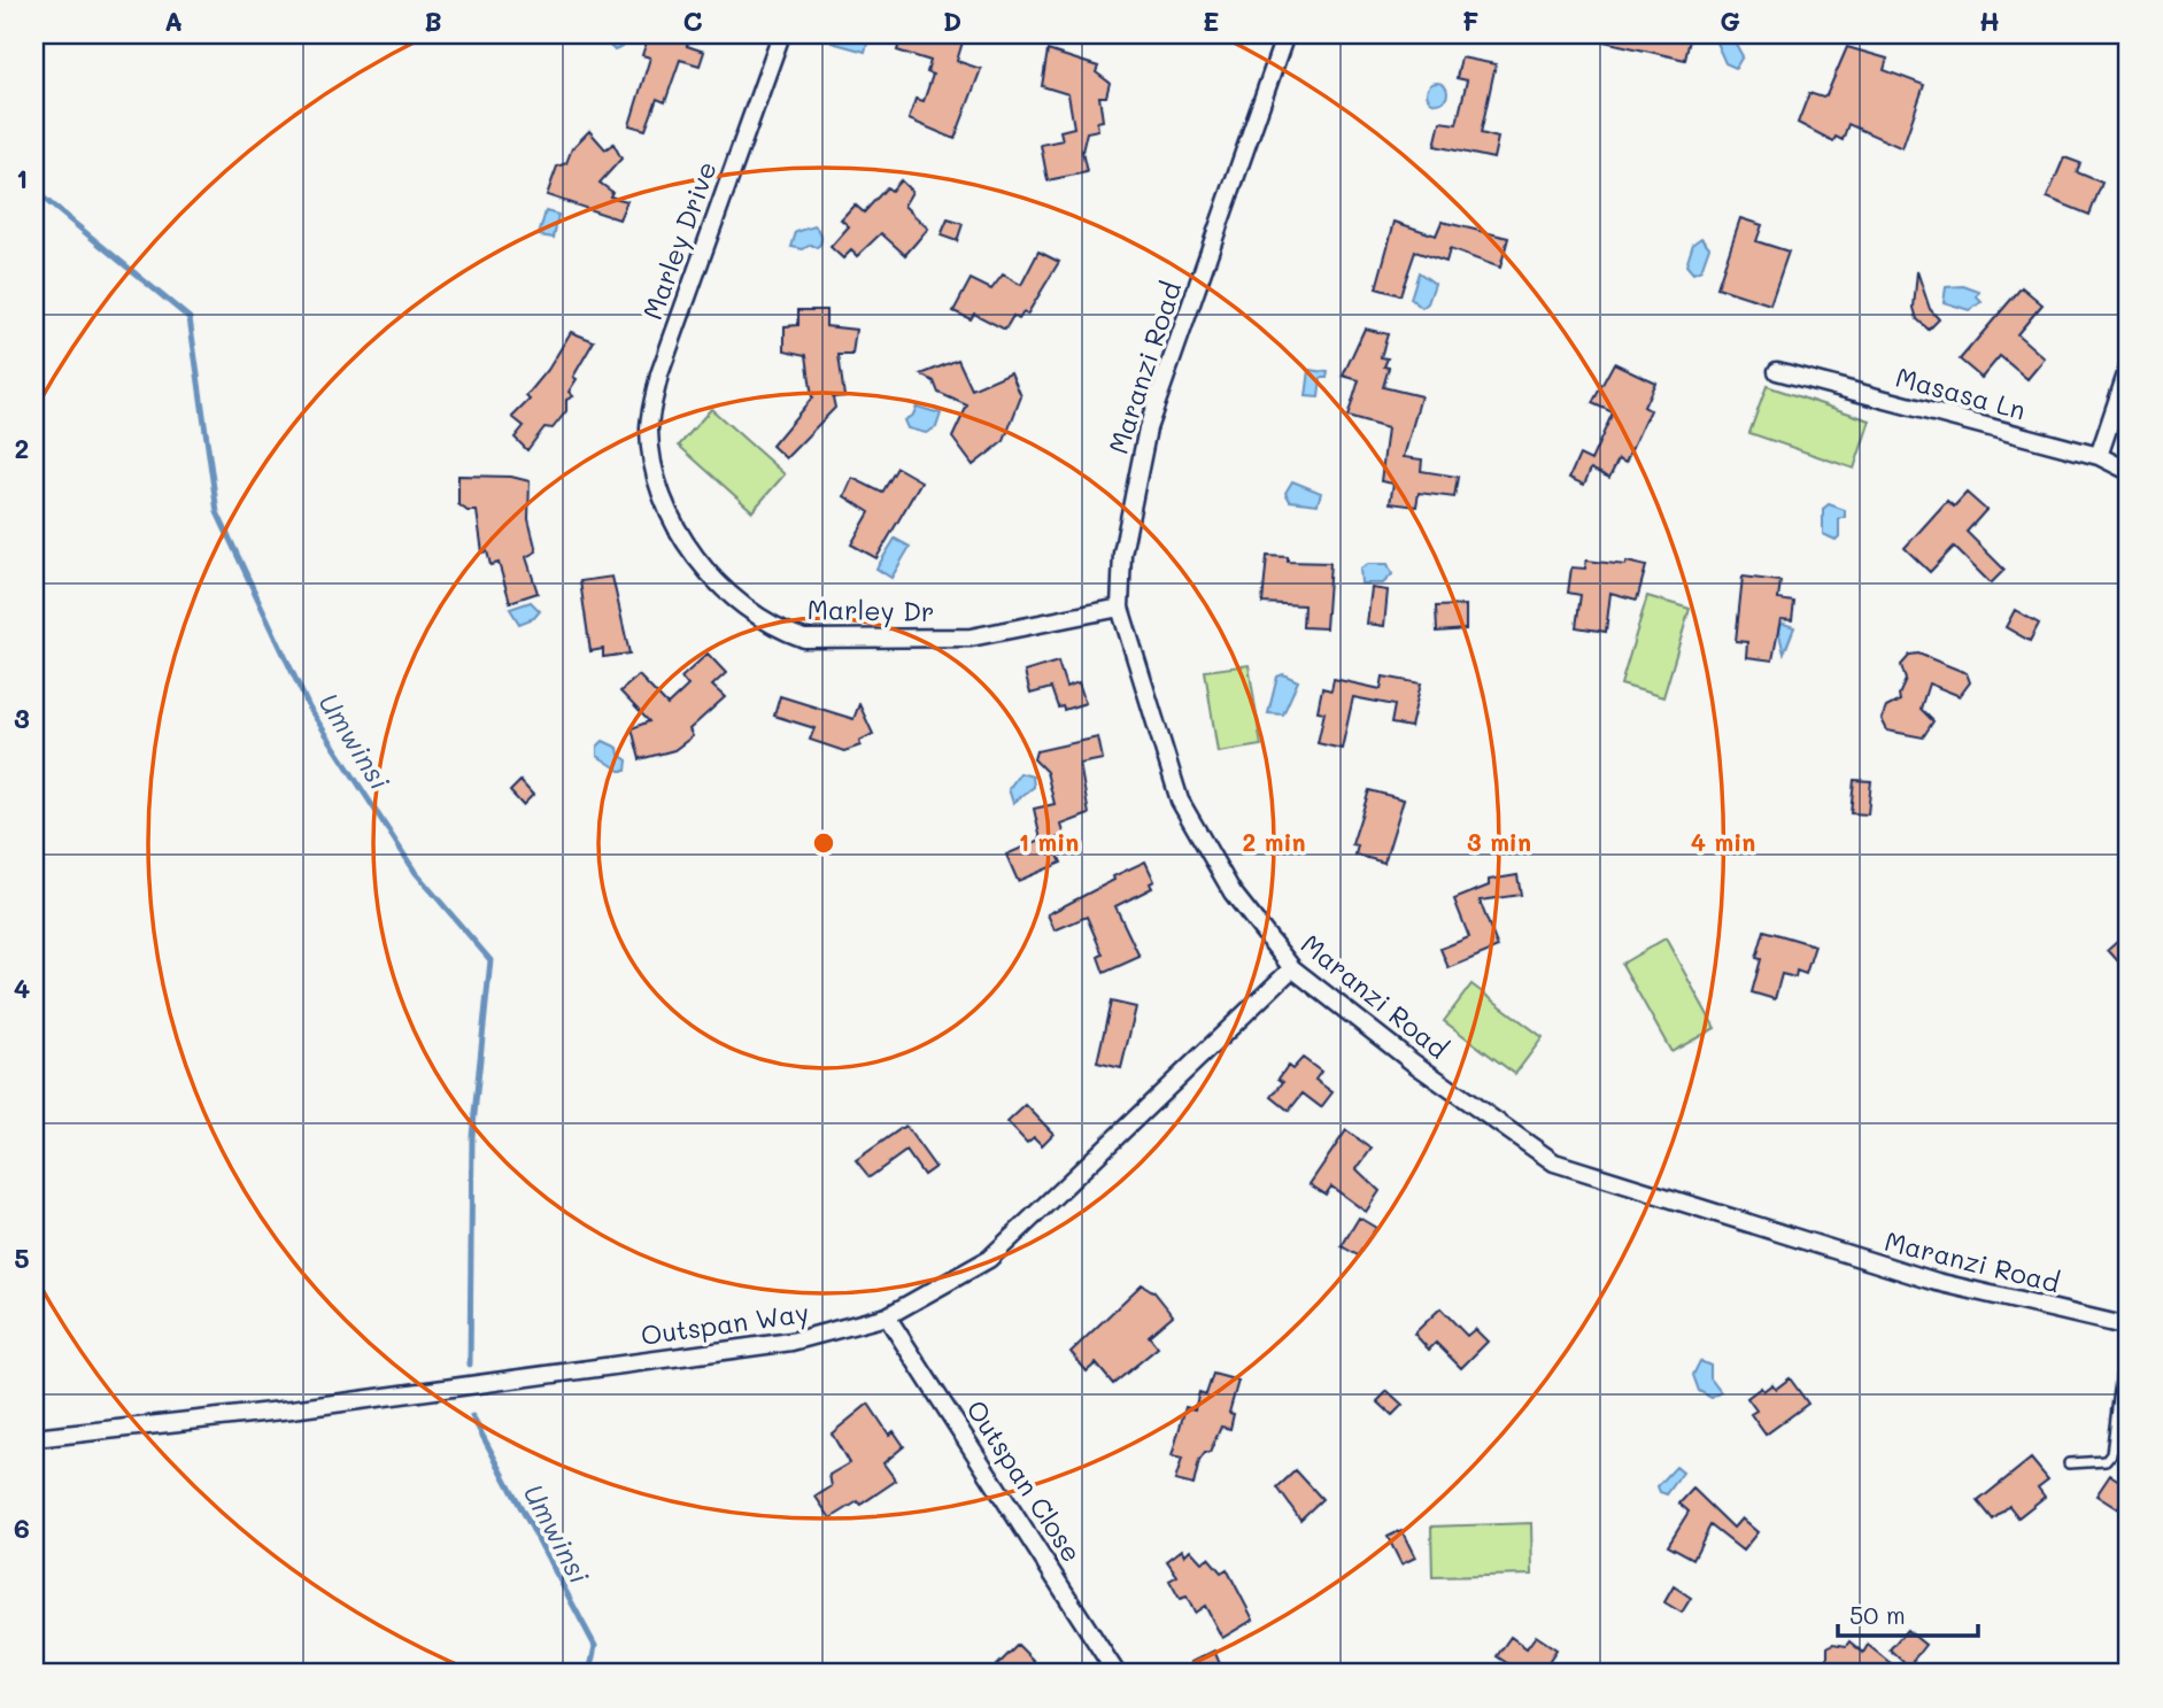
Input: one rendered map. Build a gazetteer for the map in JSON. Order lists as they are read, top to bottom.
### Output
{
  "streets": {
    "street": [
      "Marley Drive",
      "Maranzi Road",
      "Masasa Ln",
      "Marley Dr",
      "Outspan Way",
      "Outspan Close"
    ]
  },
  "crossings": [
    ["Marley Drive", "Marley Dr"],
    ["Maranzi Road", "Marley Dr"],
    ["Maranzi Road", "Outspan Way"],
    ["Outspan Way", "Outspan Close"]
  ],
  "water": ["Umwinsi"],
  "scale_bar": "50 m",
  "grid": {
    "columns": [
      "A",
      "B",
      "C",
      "D",
      "E",
      "F",
      "G",
      "H"
    ],
    "rows": [
      "1",
      "2",
      "3",
      "4",
      "5",
      "6"
    ]
  },
  "rings": [
    "1 min",
    "2 min",
    "3 min",
    "4 min"
  ]
}
